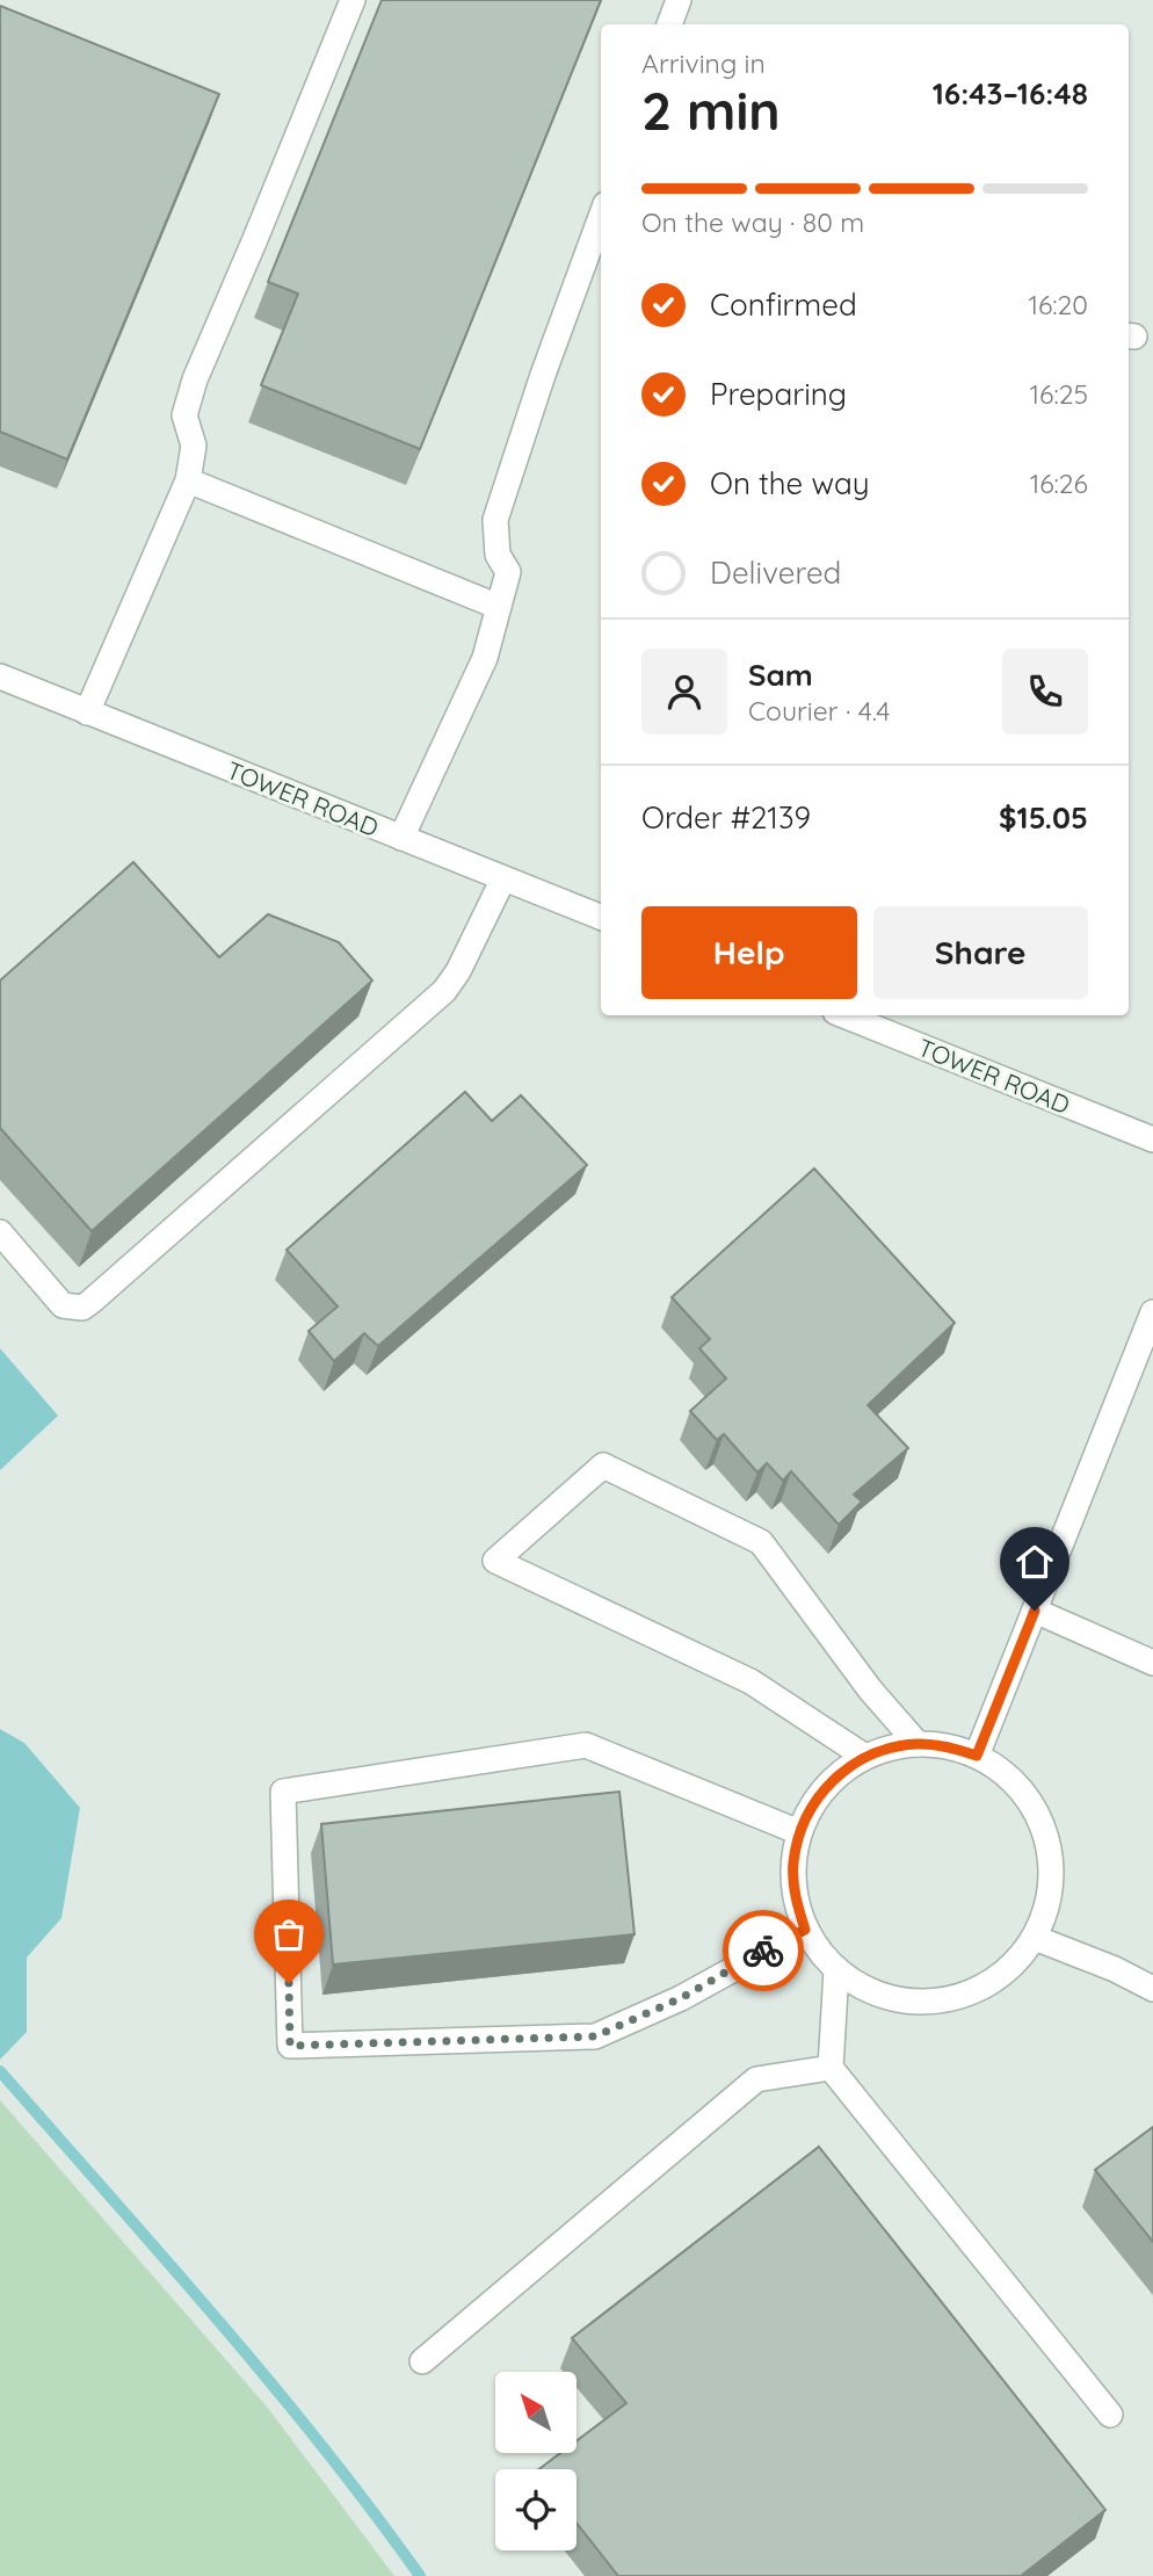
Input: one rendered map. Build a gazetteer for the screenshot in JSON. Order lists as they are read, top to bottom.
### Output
{
  "streets": {
    "street": ["TOWER ROAD"]
  },
  "north": "top left",
  "page": {
    "heading": ["2 min", "Arriving in", "16:43–16:48"],
    "panel": [
      "Sam",
      "Courier · 4.4",
      "Order #2139",
      "$15.05"
    ],
    "bar": "On the way · 80 m",
    "list": [
      ["Confirmed", "16:20"],
      ["Preparing", "16:25"],
      ["On the way", "16:26"],
      "Delivered"
    ],
    "buttons": ["Help", "Share"]
  }
}
